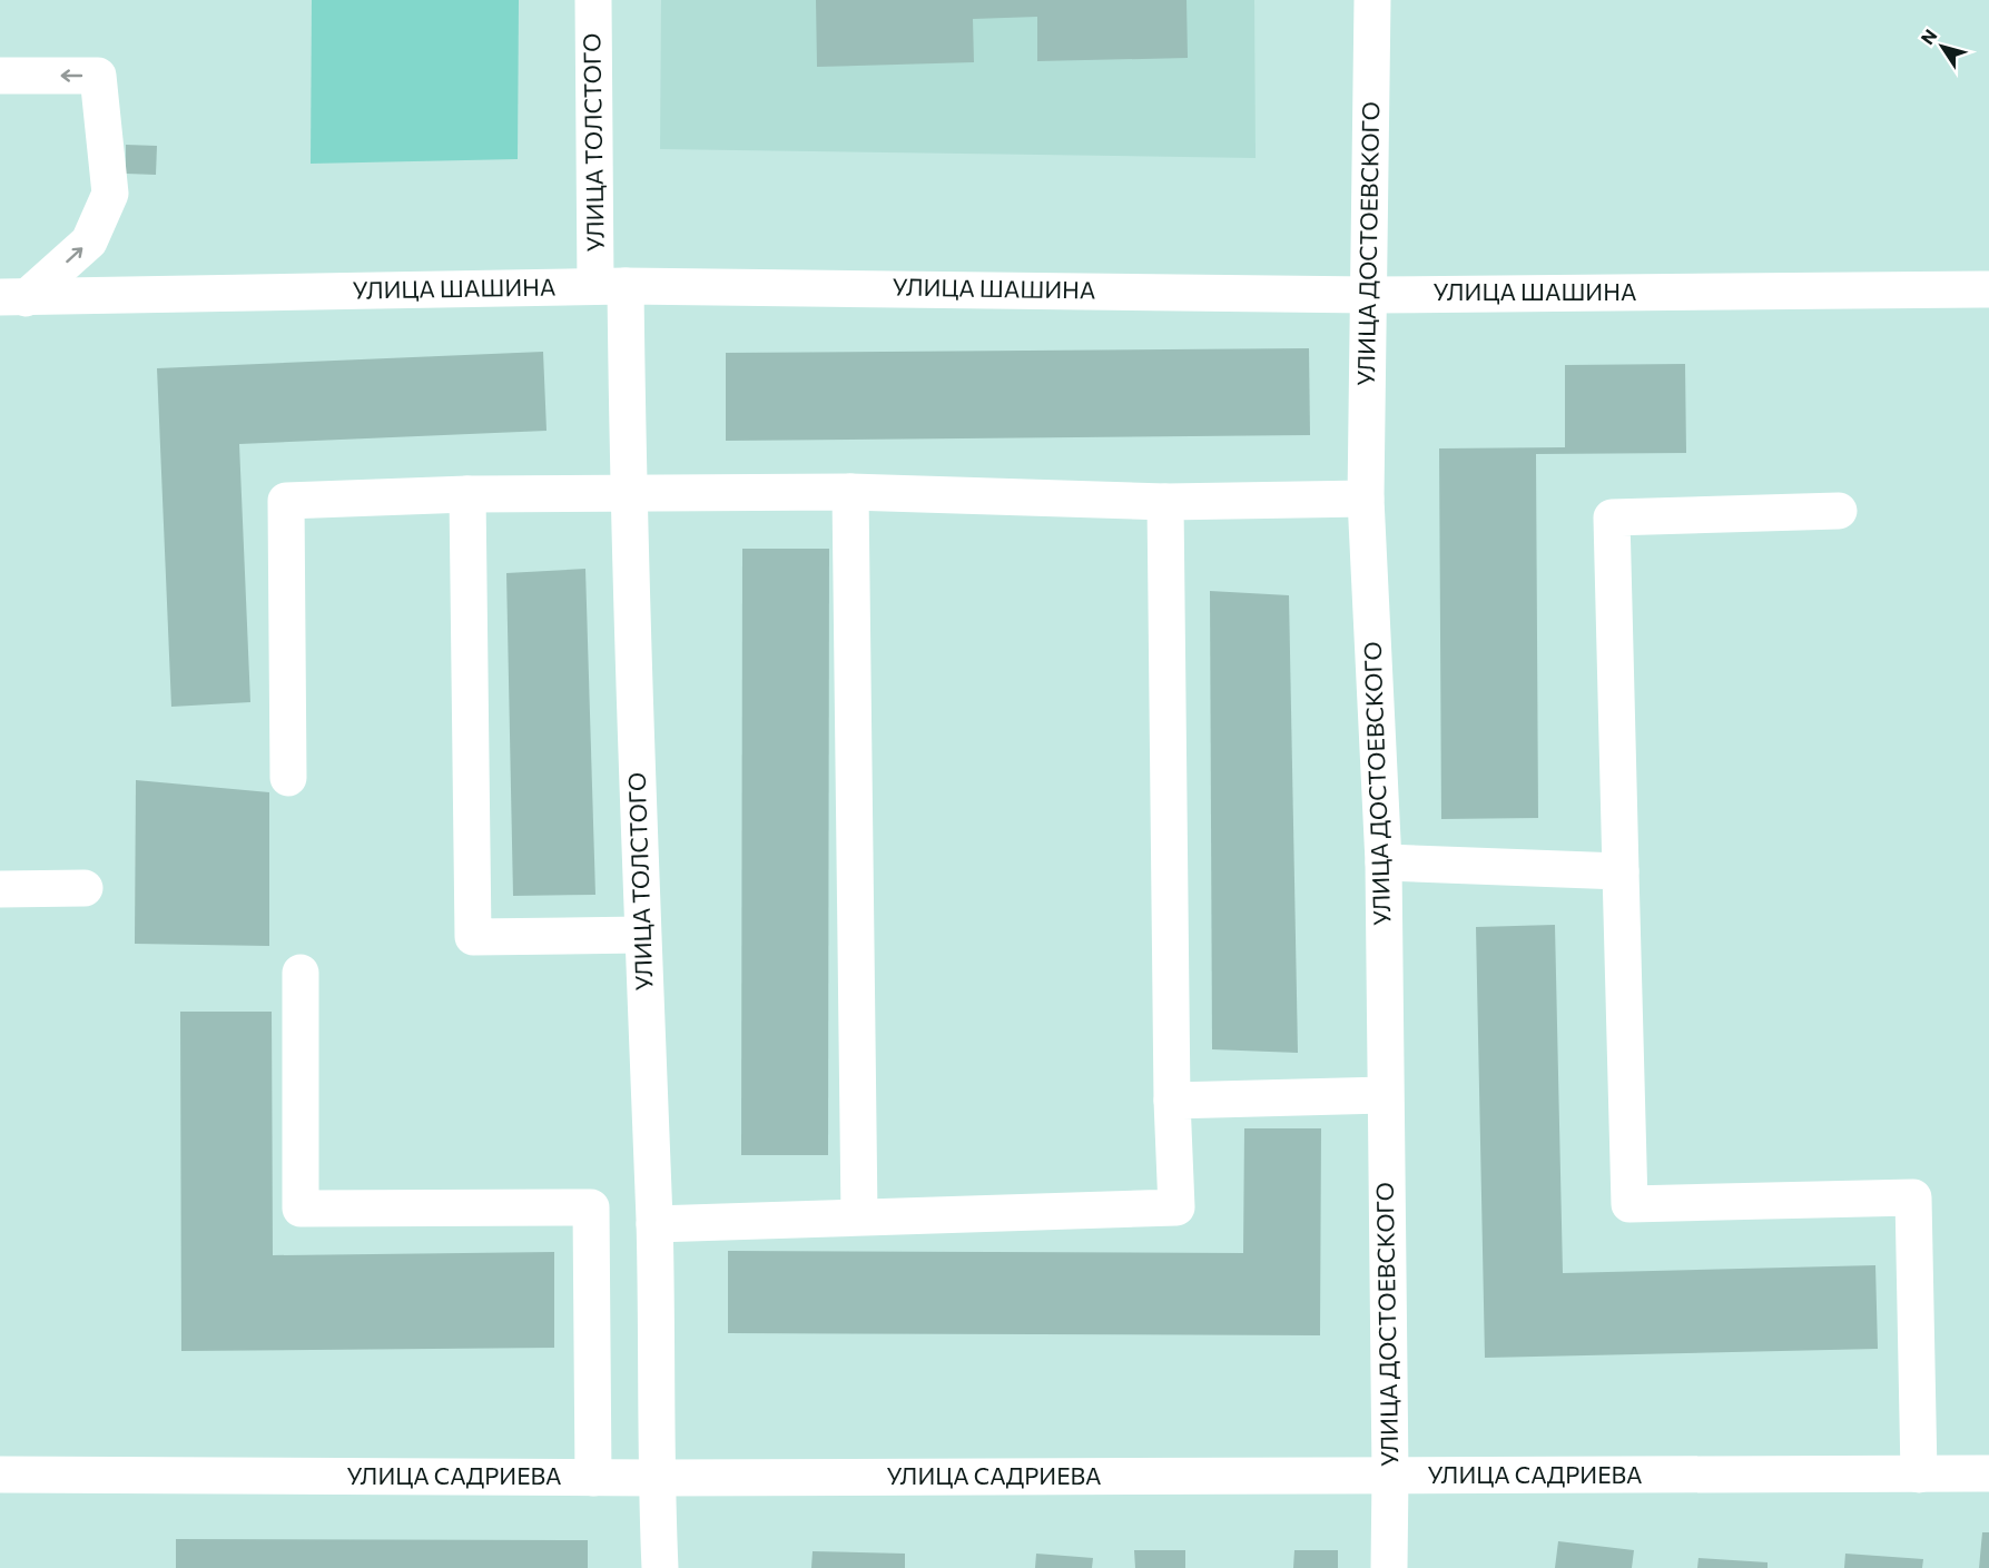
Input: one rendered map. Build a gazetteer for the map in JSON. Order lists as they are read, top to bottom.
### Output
{
  "streets": {
    "street": [
      "УЛИЦА ТОЛСТОГО",
      "УЛИЦА ДОСТОЕВСКОГО",
      "УЛИЦА ШАШИНА",
      "УЛИЦА САДРИЕВА"
    ]
  },
  "crossings": [
    ["УЛИЦА ТОЛСТОГО", "УЛИЦА ШАШИНА"],
    ["УЛИЦА ТОЛСТОГО", "УЛИЦА САДРИЕВА"],
    ["УЛИЦА ДОСТОЕВСКОГО", "УЛИЦА ШАШИНА"],
    ["УЛИЦА ДОСТОЕВСКОГО", "УЛИЦА САДРИЕВА"]
  ],
  "north": "top left"
}
